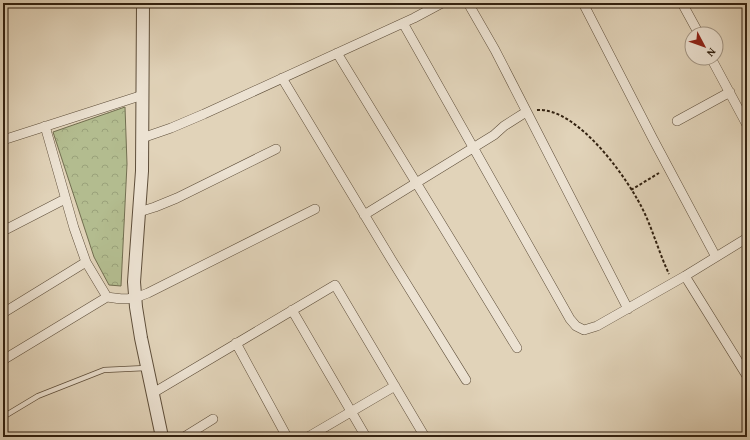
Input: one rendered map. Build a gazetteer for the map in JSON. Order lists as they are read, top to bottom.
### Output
{
  "north": "bottom right"
}
